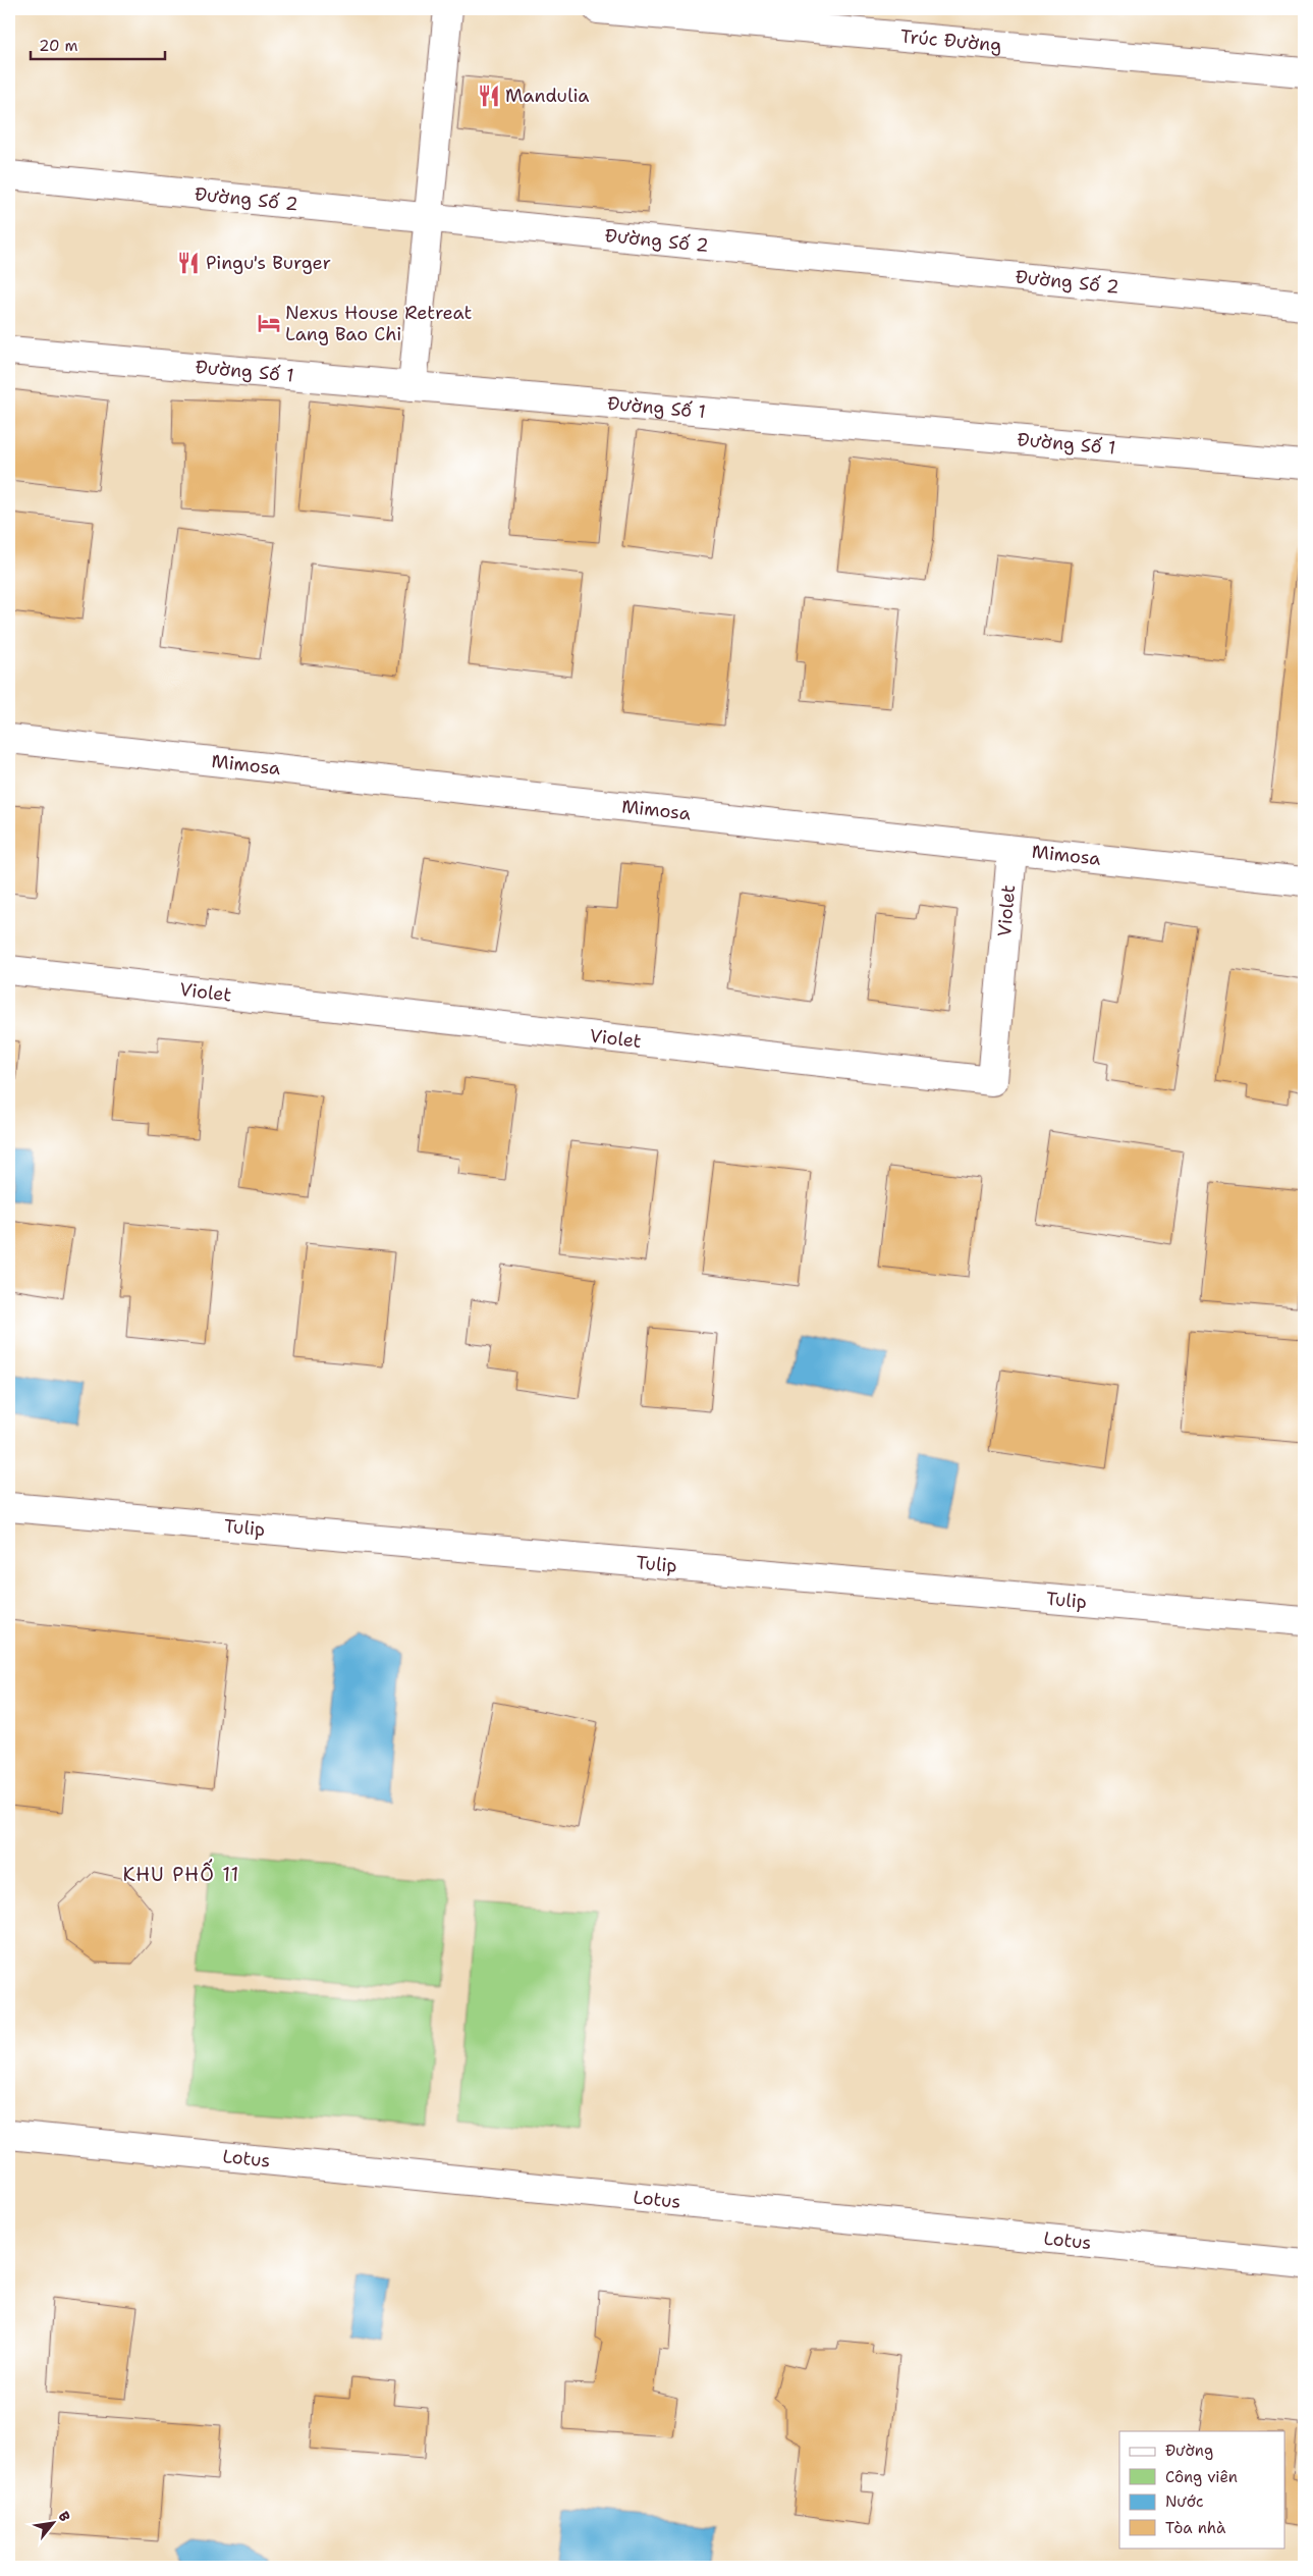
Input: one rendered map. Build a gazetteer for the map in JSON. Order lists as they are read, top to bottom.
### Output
{
  "streets": {
    "street": [
      "Trúc Đường",
      "Đường Số 2",
      "Đường Số 1",
      "Mimosa",
      "Violet",
      "Tulip",
      "Lotus"
    ]
  },
  "crossings": [
    ["Mimosa", "Violet"]
  ],
  "districts": ["KHU PHỐ 11"],
  "places": {
    "restaurant": ["Mandulia", "Pingu's Burger"],
    "hotel": ["Nexus House Retreat Lang Bao Chi"]
  },
  "legend": [
    "Đường",
    "Công viên",
    "Nước",
    "Tòa nhà"
  ],
  "scale_bar": "20 m",
  "north": "top right"
}
